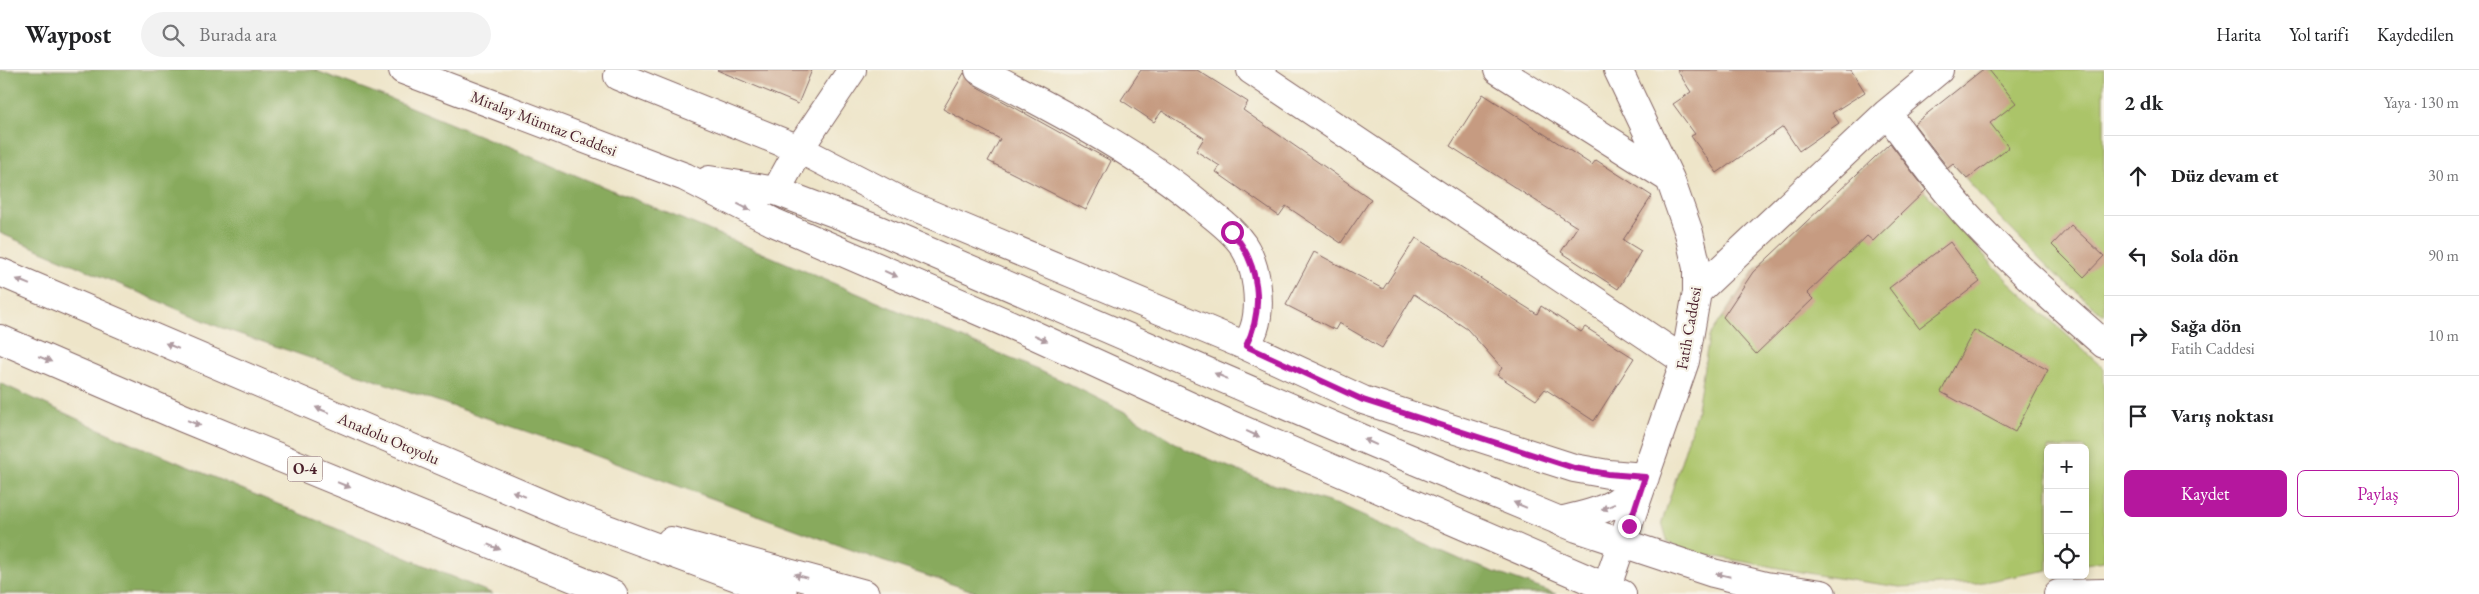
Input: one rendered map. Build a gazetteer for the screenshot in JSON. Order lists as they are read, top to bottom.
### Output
{
  "streets": {
    "main road": [
      "Miralay Mümtaz Caddesi",
      "Fatih Caddesi",
      "Anadolu Otoyolu",
      "O-4"
    ]
  },
  "page": {
    "header": "Waypost",
    "search": "Burada ara",
    "nav": ["Harita", "Yol tarifi", "Kaydedilen"],
    "heading": ["2 dk", "Yaya · 130 m"],
    "list": [
      ["Düz devam et", "30 m"],
      ["Sola dön", "90 m"],
      ["Sağa dön", "Fatih Caddesi", "10 m"],
      "Varış noktası"
    ],
    "map_buttons": ["+", "−"],
    "buttons": ["Kaydet", "Paylaş"]
  }
}
